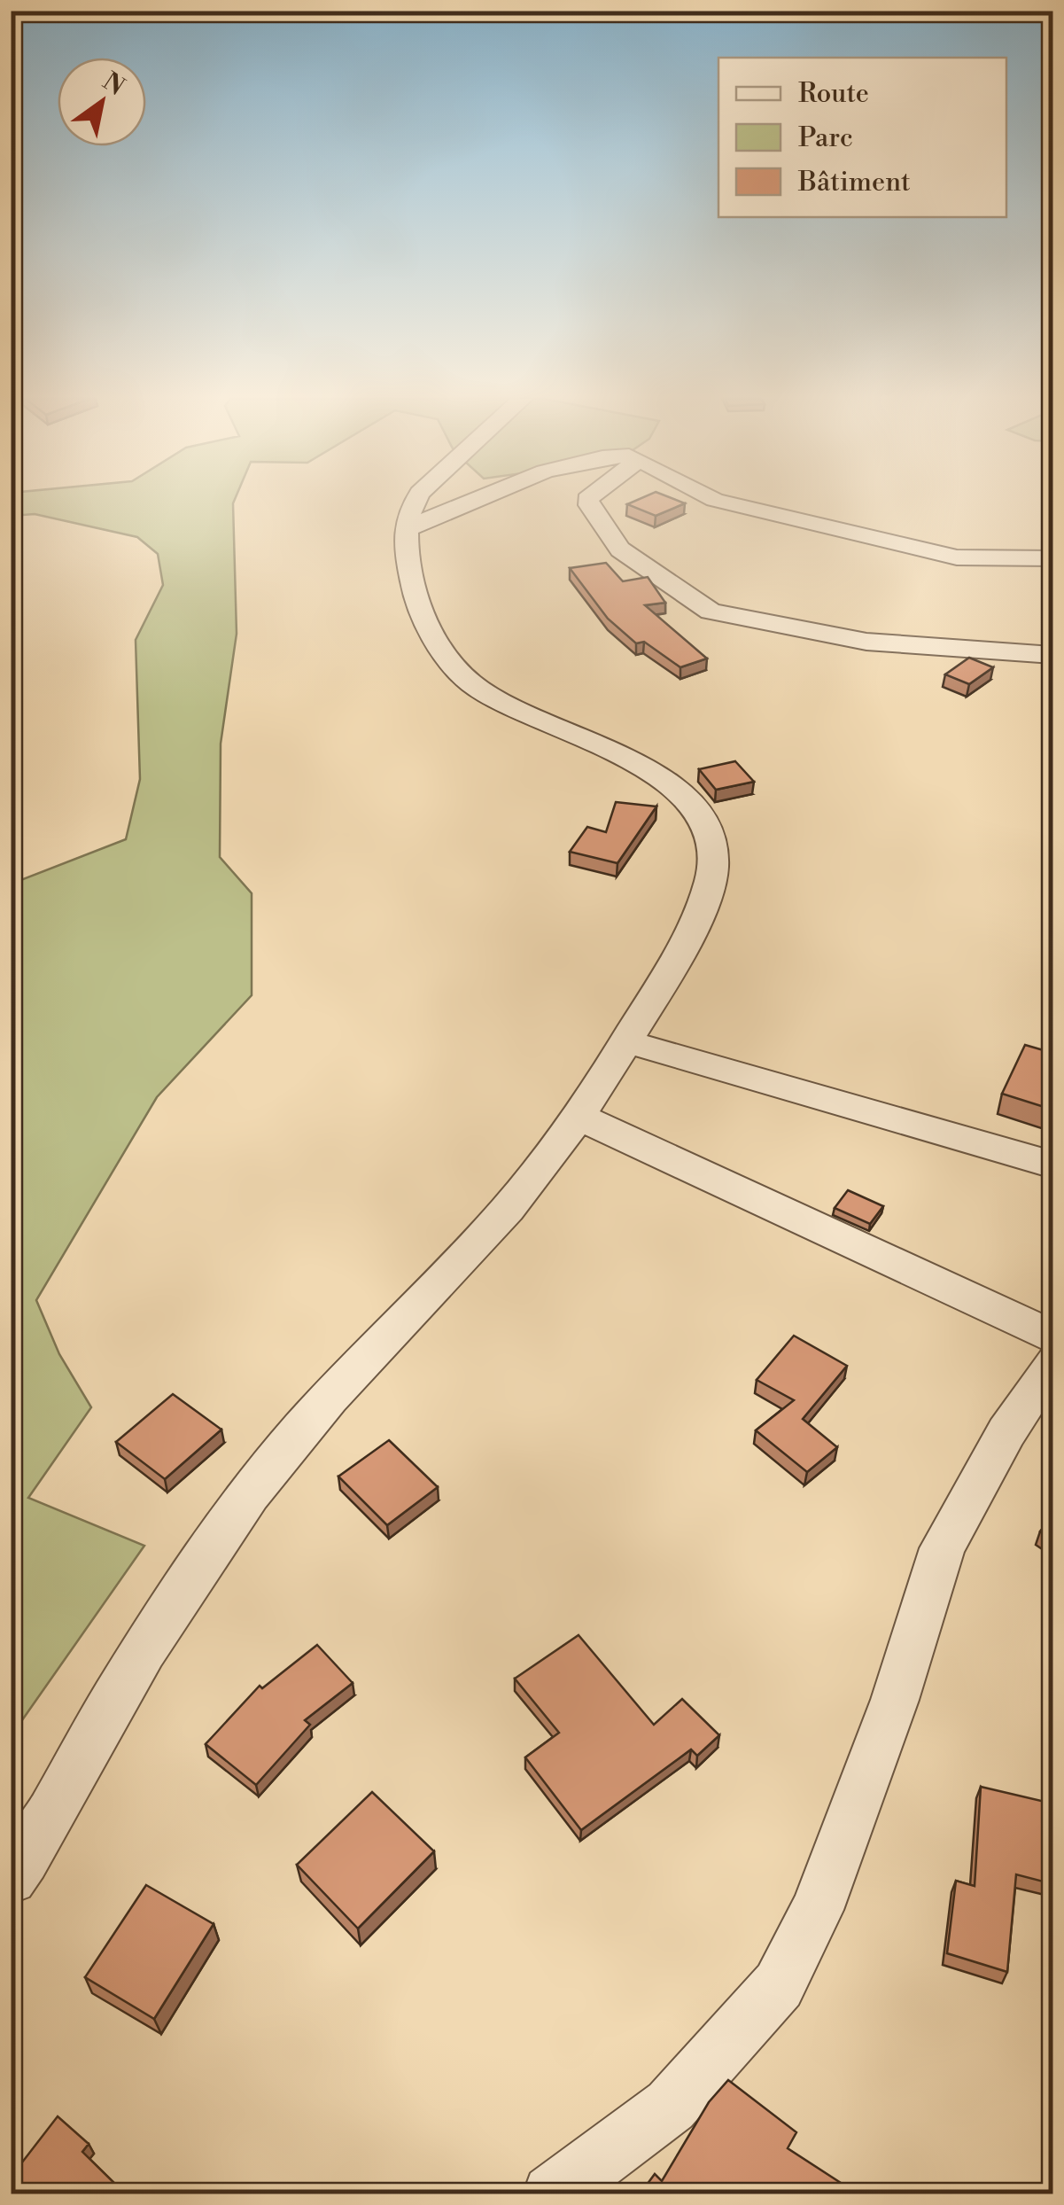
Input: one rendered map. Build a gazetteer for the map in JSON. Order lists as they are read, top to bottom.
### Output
{
  "legend": ["Route", "Parc", "Bâtiment"],
  "north": "top right"
}
